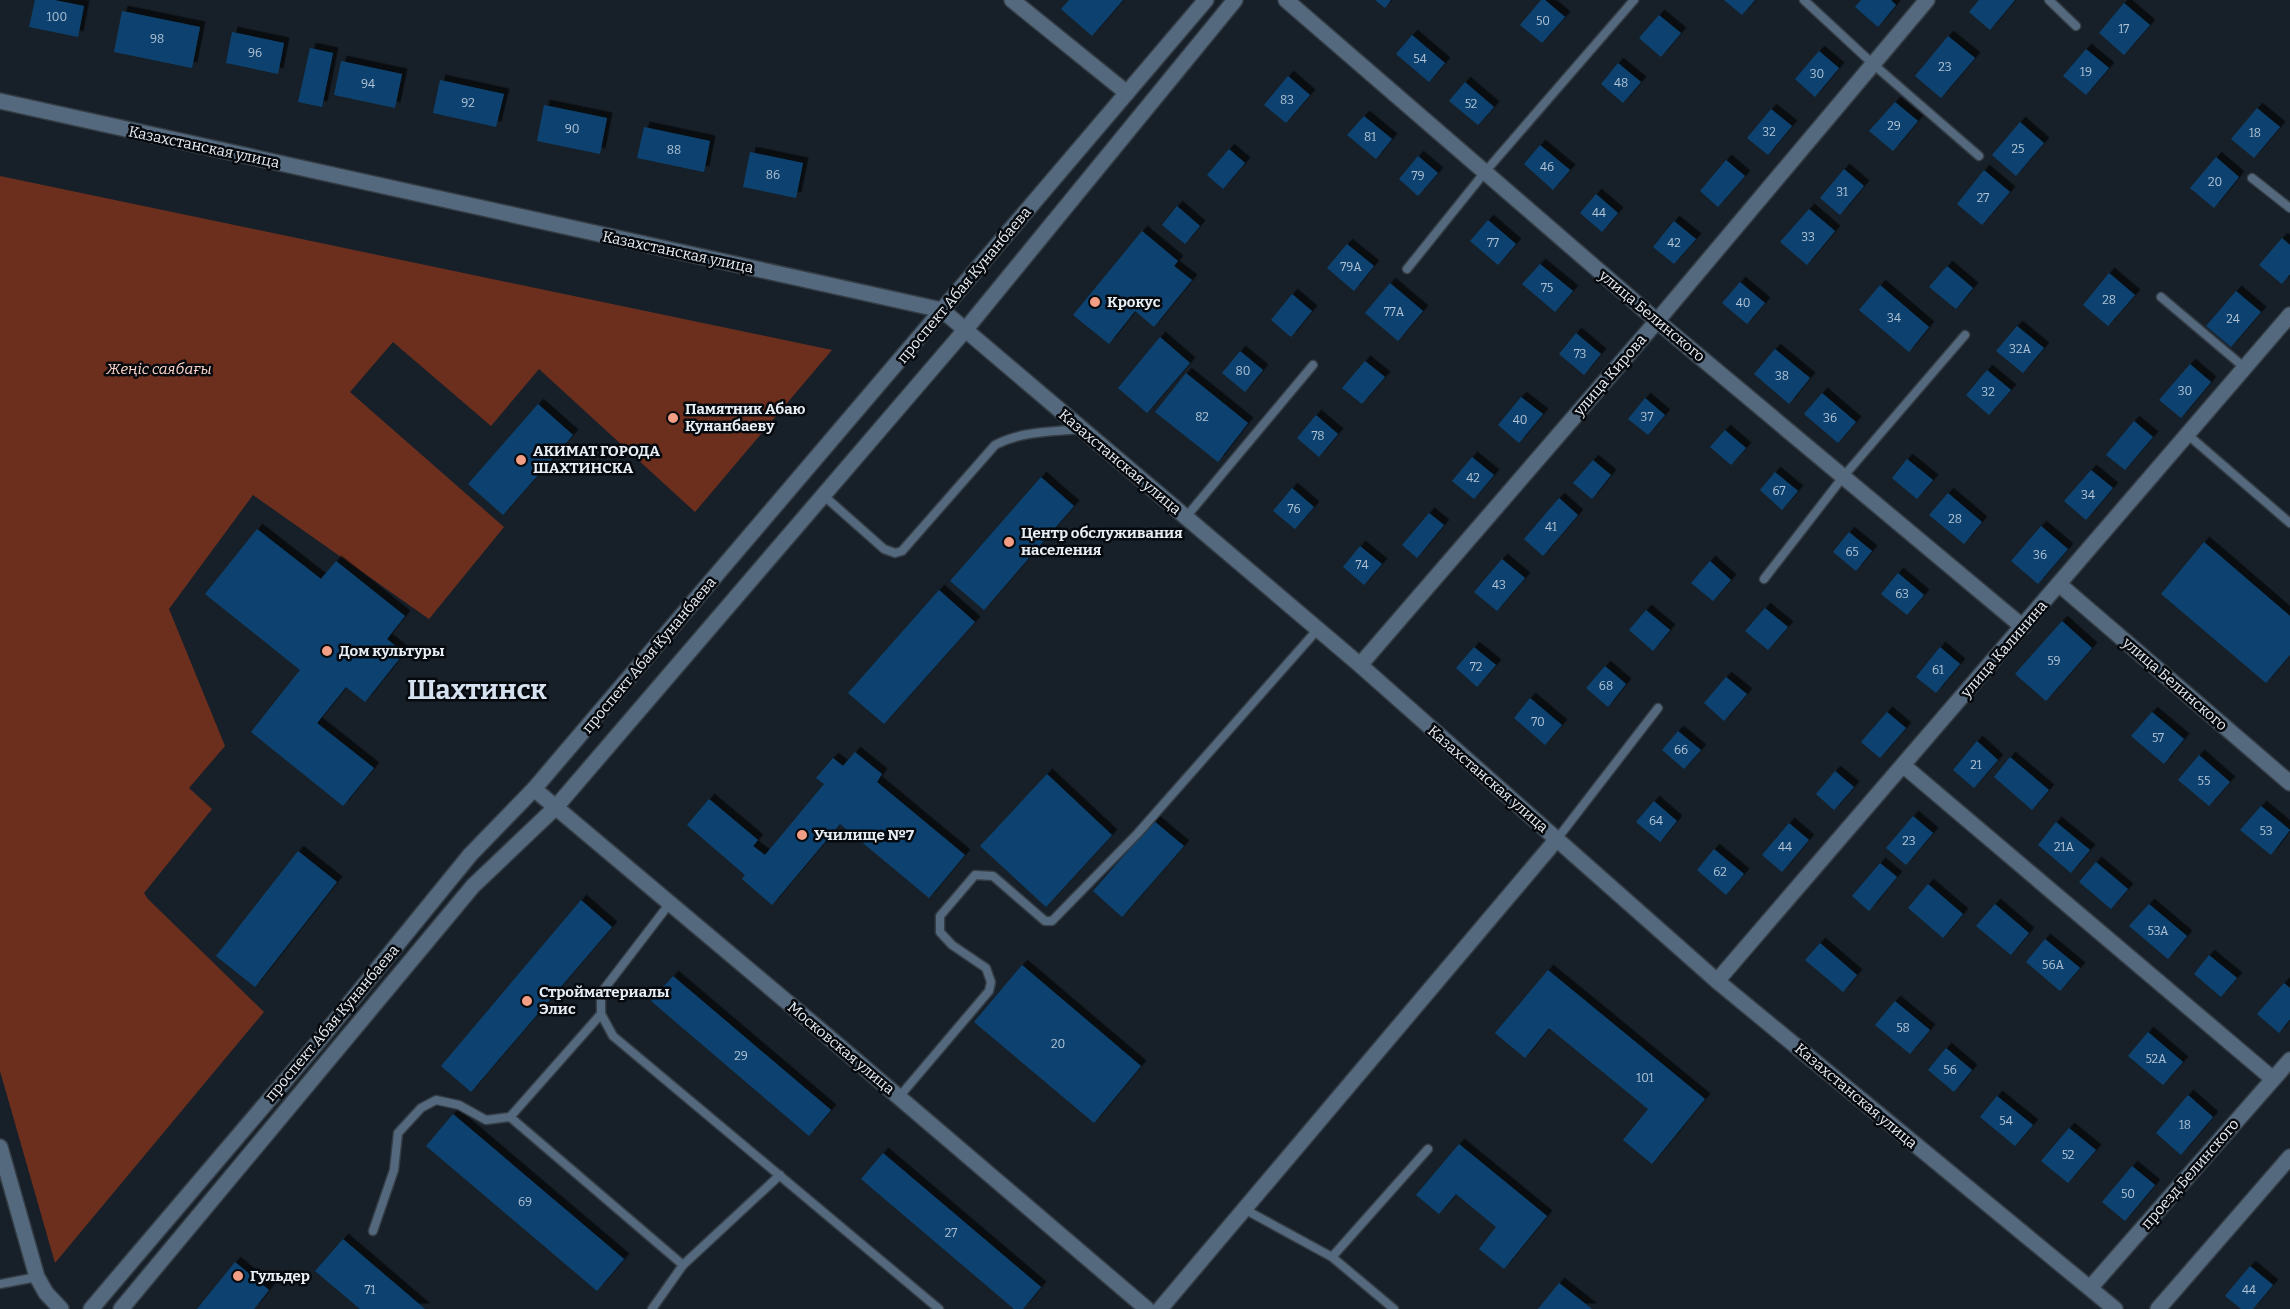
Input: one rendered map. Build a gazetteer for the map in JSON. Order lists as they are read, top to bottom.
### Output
{
  "streets": {
    "street": [
      "Казахстанская улица",
      "проспект Абая Кунанбаева",
      "улица Белинского",
      "улица Кирова",
      "улица Калинина",
      "Московская улица",
      "проезд Белинского"
    ]
  },
  "crossings": [
    ["Казахстанская улица", "проспект Абая Кунанбаева"],
    ["Казахстанская улица", "улица Кирова"],
    ["Казахстанская улица", "улица Калинина"],
    ["Казахстанская улица", "проезд Белинского"],
    ["проспект Абая Кунанбаева", "Московская улица"],
    ["улица Белинского", "улица Кирова"],
    ["улица Белинского", "улица Калинина"]
  ],
  "districts": ["Шахтинск"],
  "parks": ["Жеңіс саябағы"],
  "places": [
    "Крокус",
    "Памятник Абаю Кунанбаеву",
    "АКИМАТ ГОРОДА ШАХТИНСКА",
    "Центр обслуживания населения",
    "Дом культуры",
    "Училище №7",
    "Стройматериалы Элис",
    "Гульдер"
  ],
  "house_numbers": [
    "100",
    "50",
    "17",
    "98",
    "96",
    "54",
    "23",
    "19",
    "30",
    "48",
    "94",
    "83",
    "92",
    "52",
    "29",
    "90",
    "32",
    "18",
    "81",
    "25",
    "88",
    "46",
    "86",
    "79",
    "20",
    "31",
    "27",
    "44",
    "33",
    "77",
    "42",
    "79А",
    "75",
    "28",
    "40",
    "77А",
    "34",
    "24",
    "32А",
    "73",
    "80",
    "38",
    "30",
    "32",
    "82",
    "37",
    "36",
    "40",
    "78",
    "42",
    "67",
    "34",
    "76",
    "28",
    "41",
    "65",
    "36",
    "74",
    "43",
    "63",
    "59",
    "72",
    "61",
    "68",
    "70",
    "57",
    "66",
    "21",
    "55",
    "64",
    "53",
    "23",
    "44",
    "21А",
    "62",
    "53А",
    "56А",
    "58",
    "20",
    "29",
    "52А",
    "56",
    "101",
    "54",
    "18",
    "52",
    "50",
    "69",
    "27",
    "71",
    "44"
  ]
}
